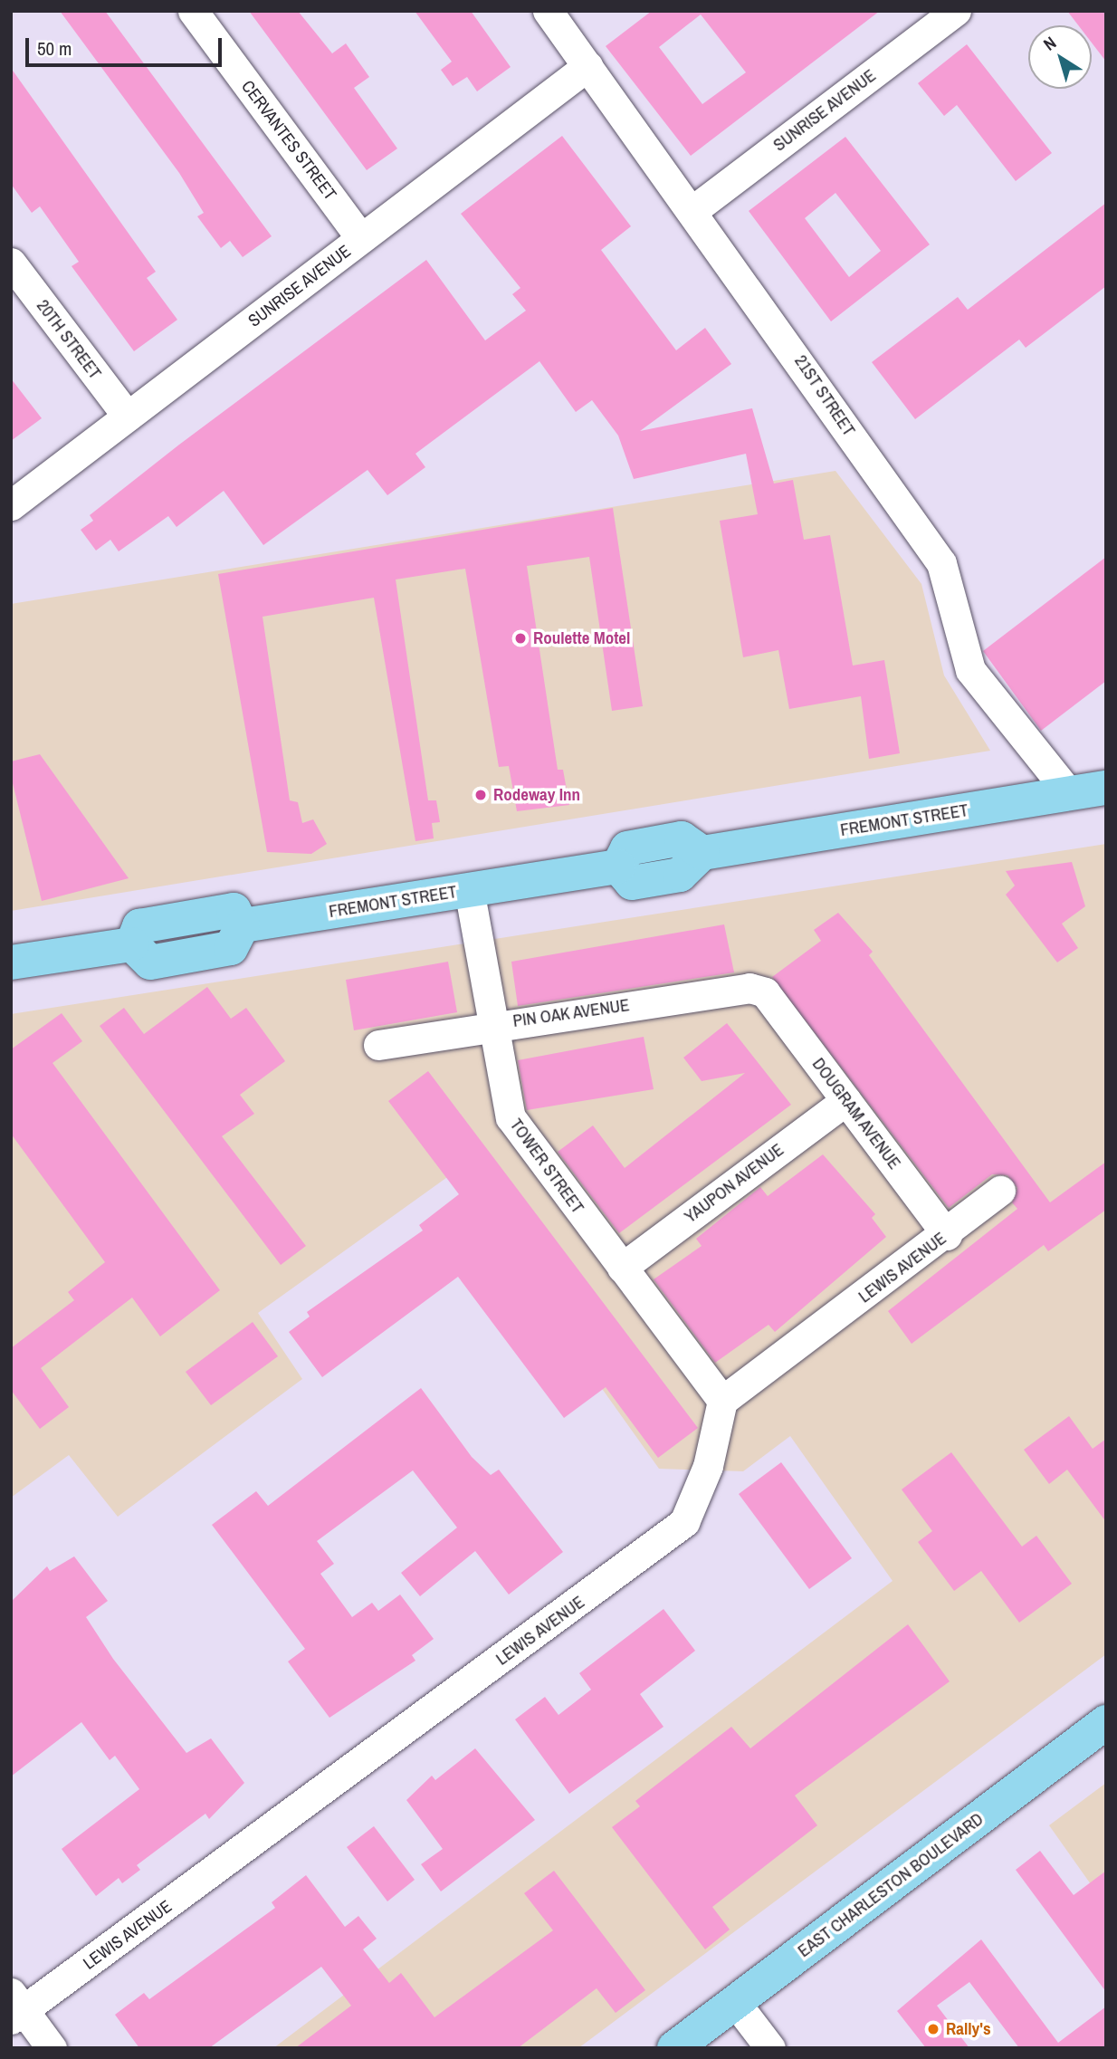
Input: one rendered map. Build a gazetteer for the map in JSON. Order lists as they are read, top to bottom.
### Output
{
  "streets": {
    "main road": ["FREMONT STREET", "EAST CHARLESTON BOULEVARD"],
    "street": [
      "SUNRISE AVENUE",
      "CERVANTES STREET",
      "20TH STREET",
      "21ST STREET",
      "PIN OAK AVENUE",
      "DOUGRAM AVENUE",
      "TOWER STREET",
      "YAUPON AVENUE",
      "LEWIS AVENUE"
    ]
  },
  "crossings": [
    ["SUNRISE AVENUE", "CERVANTES STREET"],
    ["SUNRISE AVENUE", "20TH STREET"],
    ["SUNRISE AVENUE", "21ST STREET"],
    ["21ST STREET", "FREMONT STREET"],
    ["FREMONT STREET", "TOWER STREET"],
    ["PIN OAK AVENUE", "DOUGRAM AVENUE"],
    ["PIN OAK AVENUE", "TOWER STREET"],
    ["DOUGRAM AVENUE", "YAUPON AVENUE"],
    ["DOUGRAM AVENUE", "LEWIS AVENUE"],
    ["TOWER STREET", "YAUPON AVENUE"],
    ["TOWER STREET", "LEWIS AVENUE"]
  ],
  "places": ["Roulette Motel", "Rodeway Inn", "Rally's"],
  "scale_bar": "50 m",
  "north": "top left"
}
